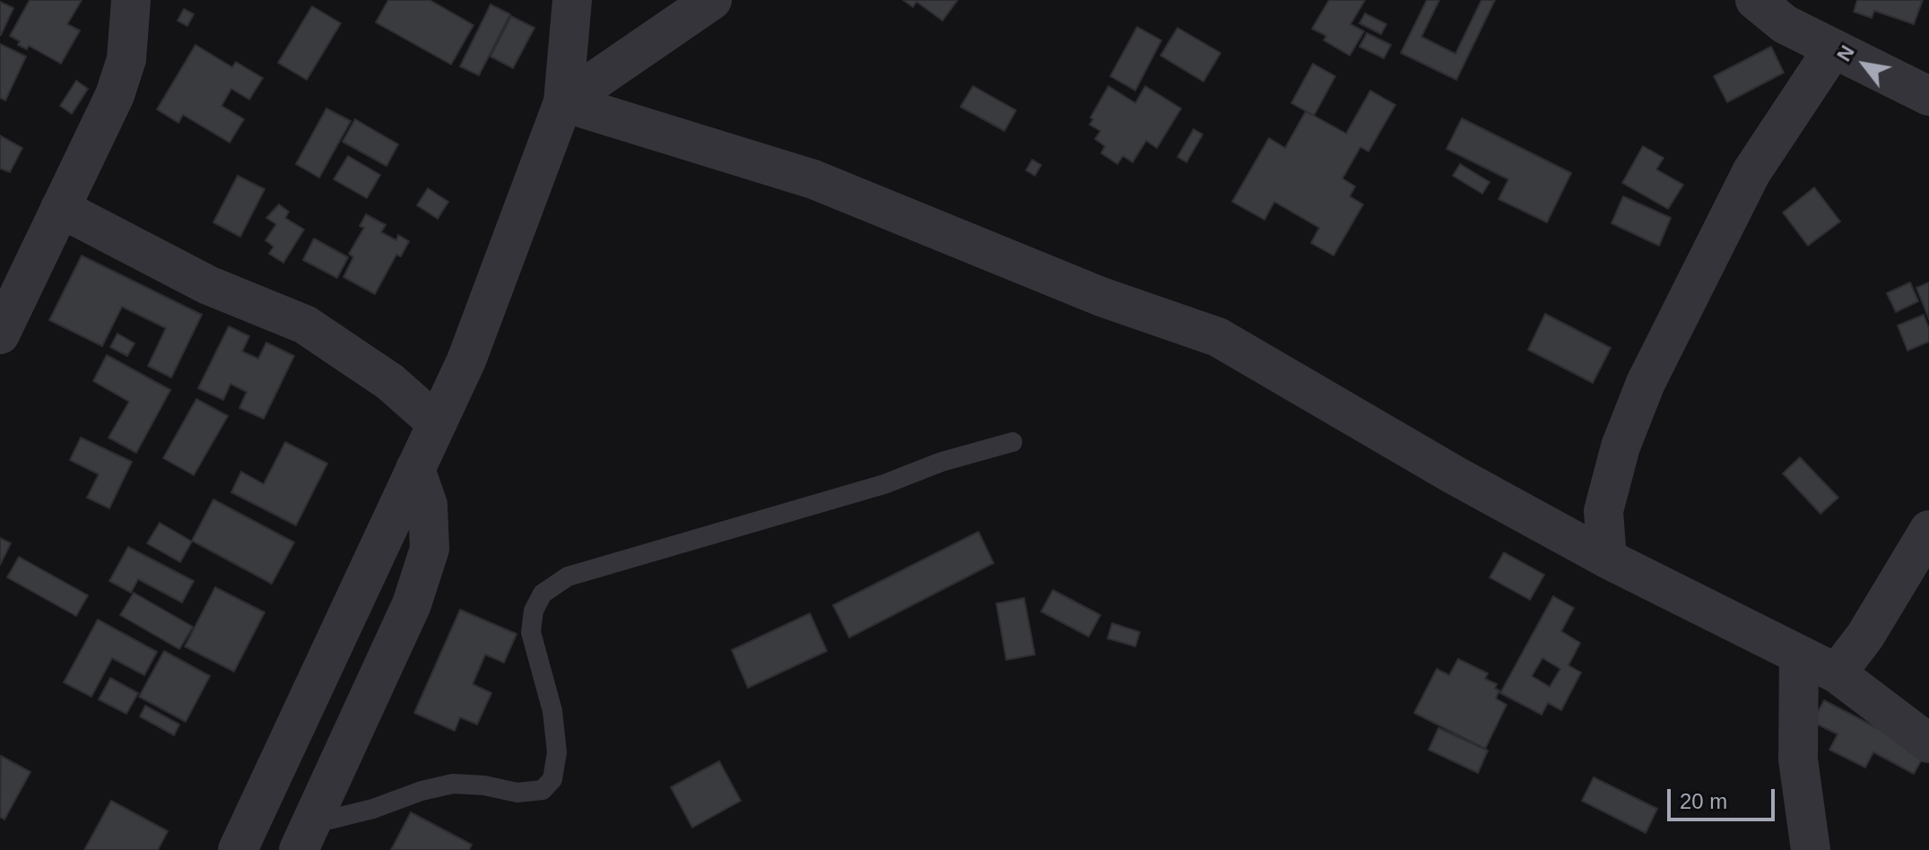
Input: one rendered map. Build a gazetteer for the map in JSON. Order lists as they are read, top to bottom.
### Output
{
  "scale_bar": "20 m",
  "north": "top left"
}
